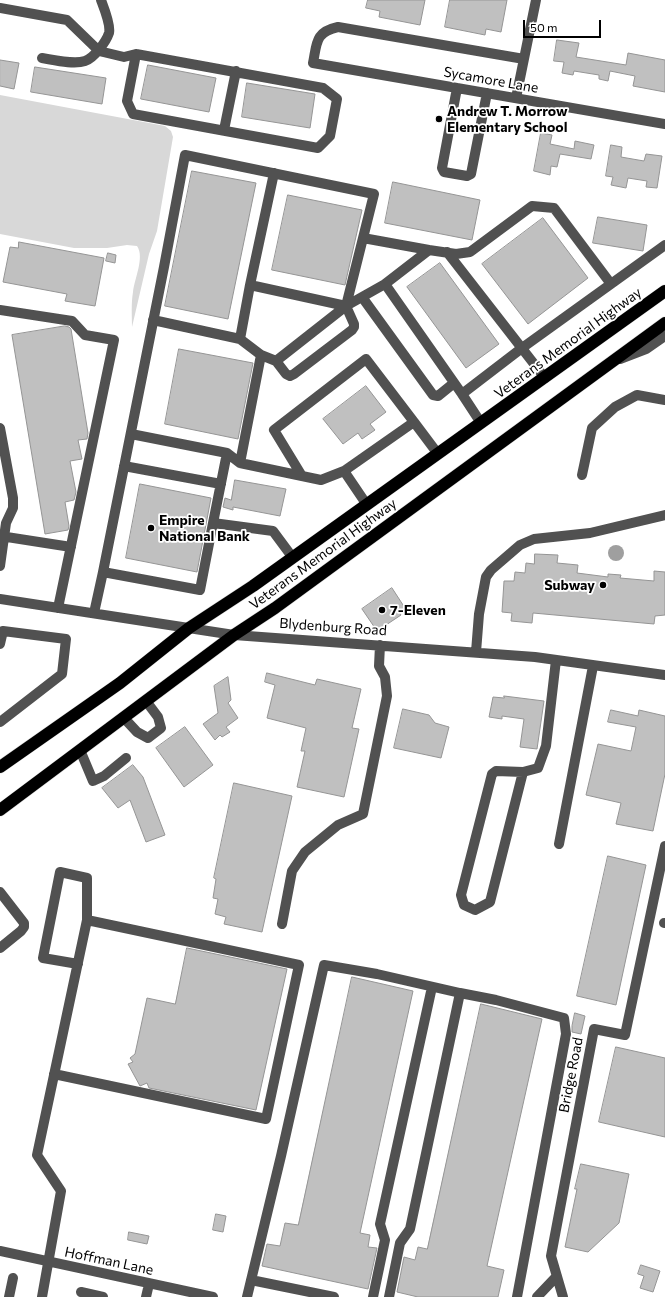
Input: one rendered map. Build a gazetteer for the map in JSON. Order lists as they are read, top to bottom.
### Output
{
  "streets": {
    "highway": ["Veterans Memorial Highway"],
    "street": [
      "Sycamore Lane",
      "Blydenburg Road",
      "Bridge Road",
      "Hoffman Lane"
    ]
  },
  "crossings": [
    ["Veterans Memorial Highway", "Blydenburg Road"]
  ],
  "places": [
    "Andrew T. Morrow Elementary School",
    "Empire National Bank",
    "Subway",
    "7-Eleven"
  ],
  "scale_bar": "50 m"
}
